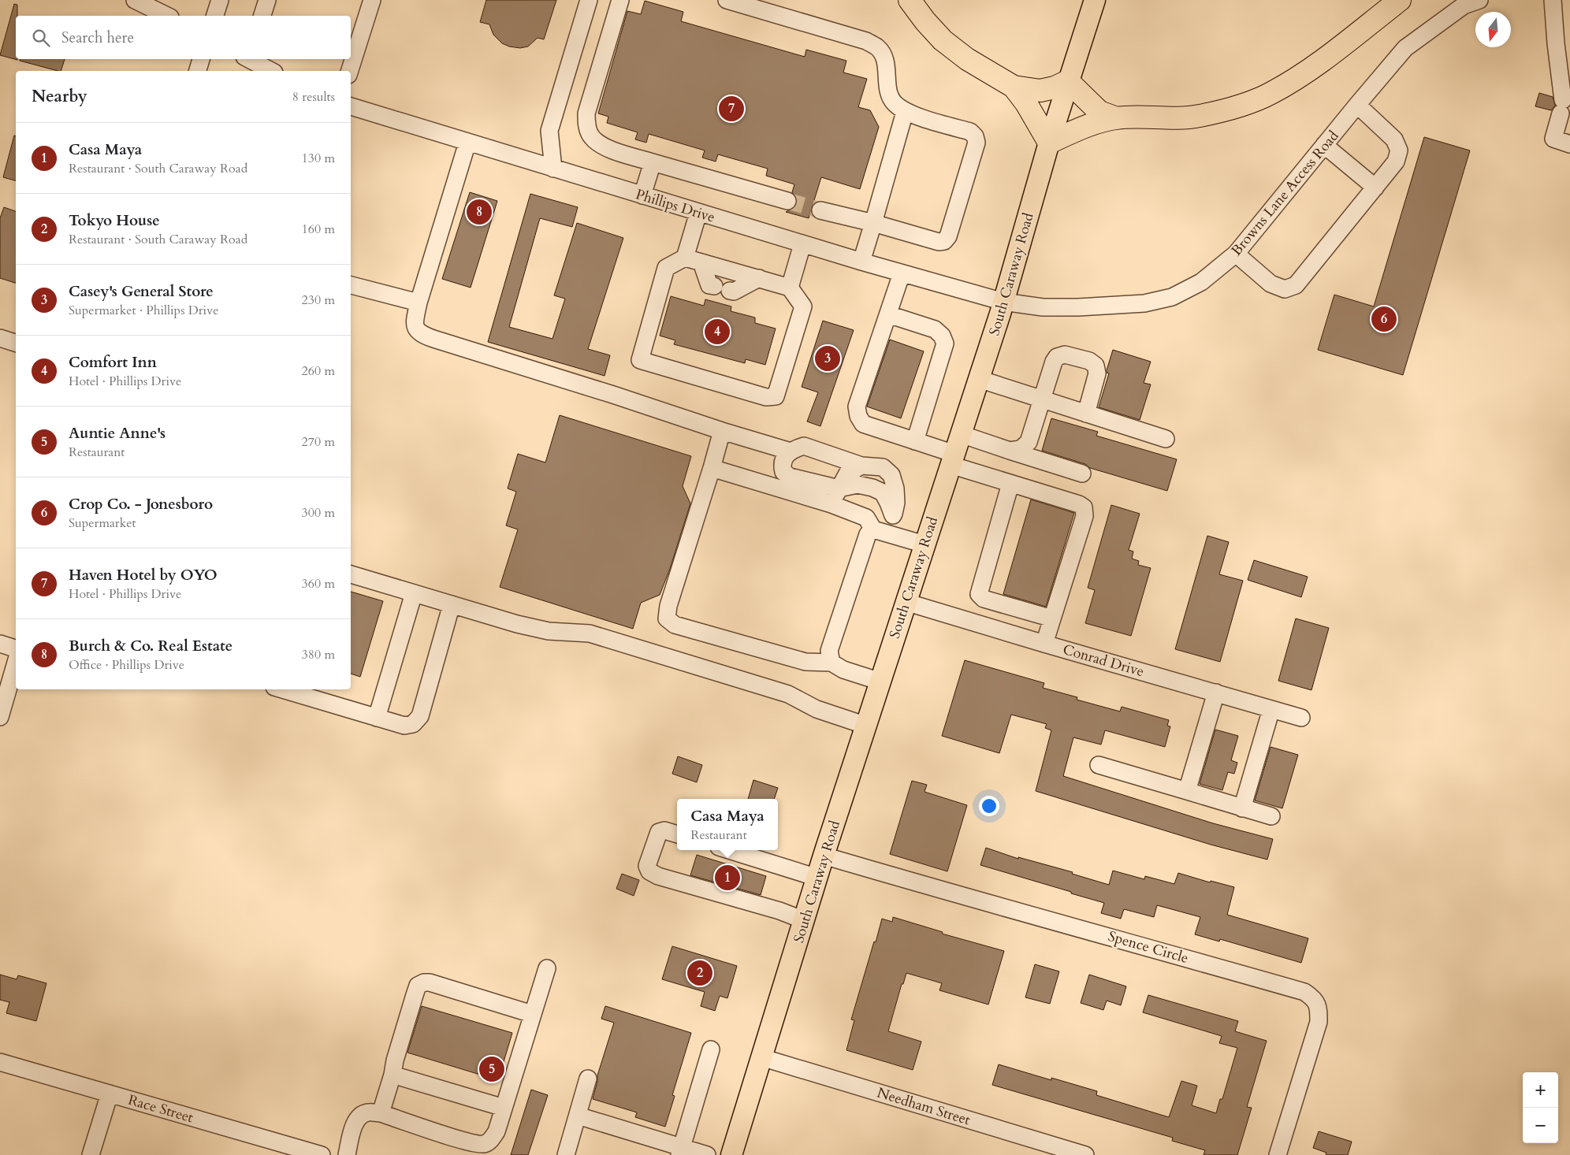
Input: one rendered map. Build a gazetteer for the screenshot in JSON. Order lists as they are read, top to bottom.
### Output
{
  "streets": {
    "main road": ["South Caraway Road"],
    "street": [
      "Browns Lane Access Road",
      "Phillips Drive",
      "Conrad Drive",
      "Spence Circle",
      "Needham Street",
      "Race Street"
    ]
  },
  "crossings": [
    ["Browns Lane Access Road", "Phillips Drive"],
    ["Browns Lane Access Road", "South Caraway Road"],
    ["Phillips Drive", "South Caraway Road"],
    ["South Caraway Road", "Conrad Drive"],
    ["South Caraway Road", "Spence Circle"],
    ["South Caraway Road", "Needham Street"]
  ],
  "north": "bottom",
  "page": {
    "search": "Search here",
    "heading": ["Nearby", "8 results"],
    "pins": [
      "7",
      "8",
      "6",
      "4",
      "3",
      "1",
      "2",
      "5"
    ],
    "list": [
      {
        "mark": "1",
        "name": "Casa Maya",
        "note": "Restaurant · South Caraway Road",
        "value": "130 m"
      },
      {
        "mark": "2",
        "name": "Tokyo House",
        "note": "Restaurant · South Caraway Road",
        "value": "160 m"
      },
      {
        "mark": "3",
        "name": "Casey's General Store",
        "note": "Supermarket · Phillips Drive",
        "value": "230 m"
      },
      {
        "mark": "4",
        "name": "Comfort Inn",
        "note": "Hotel · Phillips Drive",
        "value": "260 m"
      },
      {
        "mark": "5",
        "name": "Auntie Anne's",
        "note": "Restaurant",
        "value": "270 m"
      },
      {
        "mark": "6",
        "name": "Crop Co. - Jonesboro",
        "note": "Supermarket",
        "value": "300 m"
      },
      {
        "mark": "7",
        "name": "Haven Hotel by OYO",
        "note": "Hotel · Phillips Drive",
        "value": "360 m"
      },
      {
        "mark": "8",
        "name": "Burch & Co. Real Estate",
        "note": "Office · Phillips Drive",
        "value": "380 m"
      }
    ],
    "popup": ["Casa Maya", "Restaurant"],
    "map_buttons": ["+", "−"]
  }
}
